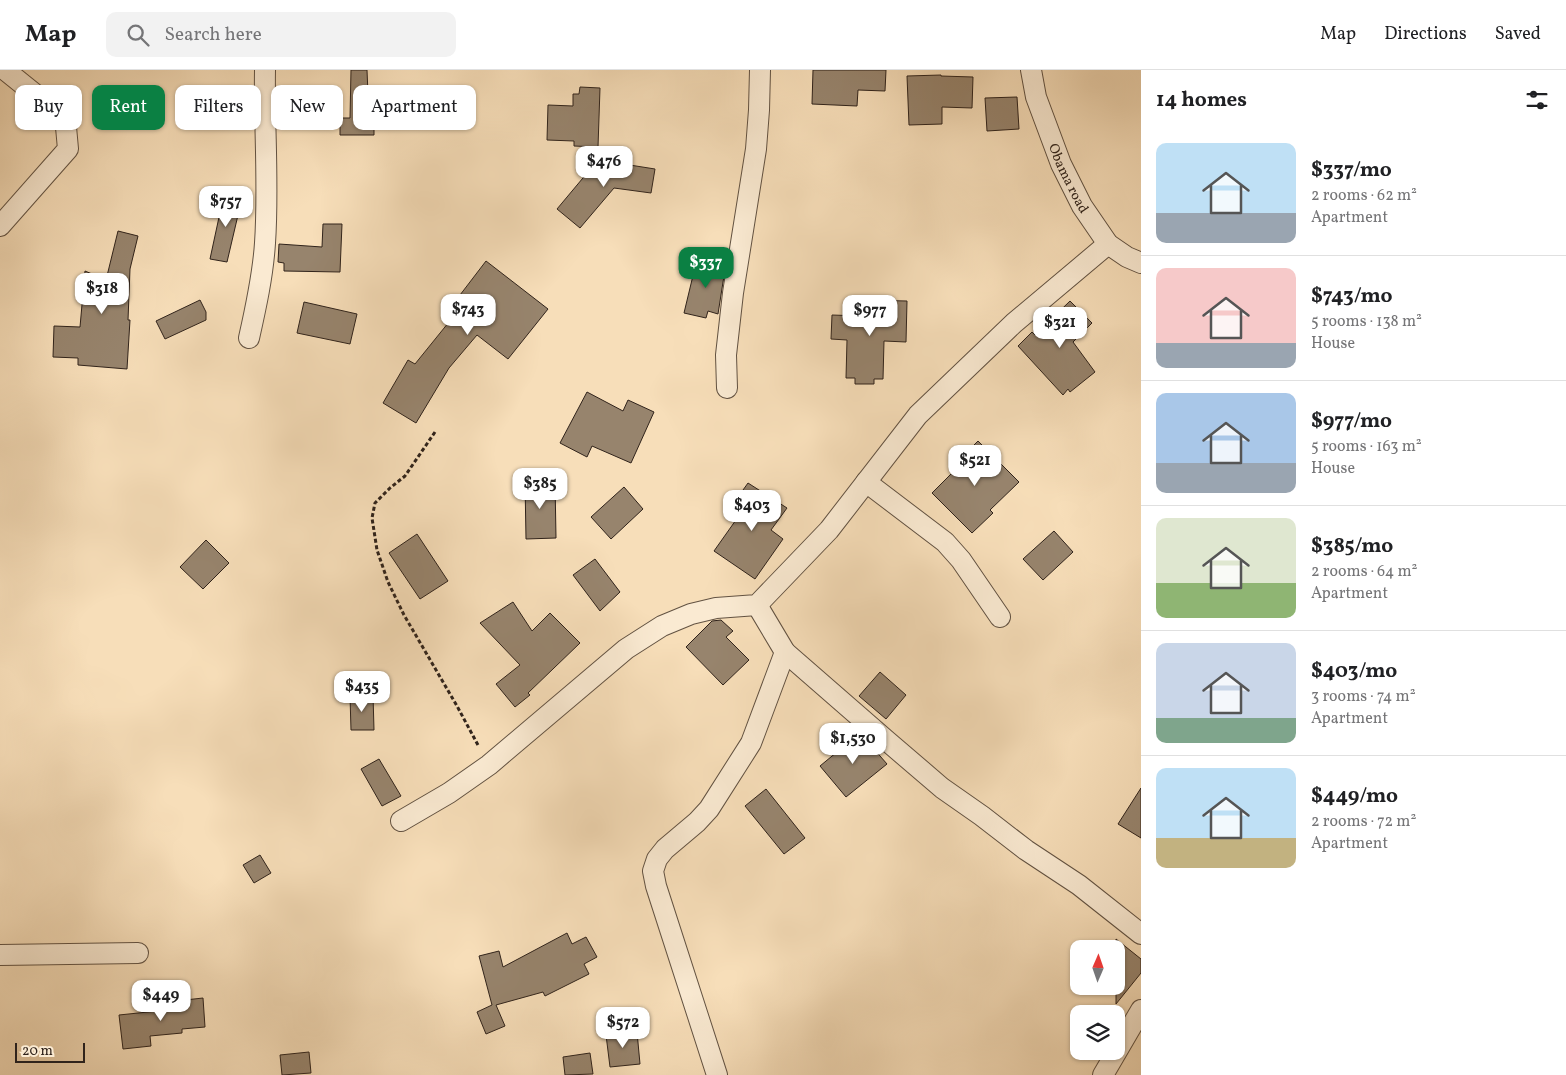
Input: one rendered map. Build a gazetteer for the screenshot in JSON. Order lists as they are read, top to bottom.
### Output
{
  "streets": {
    "street": ["Obama road"]
  },
  "scale_bar": "20 m",
  "north": "top",
  "page": {
    "header": "Map",
    "search": "Search here",
    "nav": ["Map", "Directions", "Saved"],
    "heading": "14 homes",
    "chip": [
      "Buy",
      "Rent",
      "Filters",
      "New",
      "Apartment"
    ],
    "list": [
      {
        "name": "$337/mo",
        "note": "2 rooms · 62 m² · Apartment"
      },
      {
        "name": "$743/mo",
        "note": "5 rooms · 138 m² · House"
      },
      {
        "name": "$977/mo",
        "note": "5 rooms · 163 m² · House"
      },
      {
        "name": "$385/mo",
        "note": "2 rooms · 64 m² · Apartment"
      },
      {
        "name": "$403/mo",
        "note": "3 rooms · 74 m² · Apartment"
      },
      {
        "name": "$449/mo",
        "note": "2 rooms · 72 m² · Apartment"
      }
    ],
    "price": [
      "$476",
      "$757",
      "$337",
      "$318",
      "$743",
      "$977",
      "$321",
      "$521",
      "$385",
      "$403",
      "$435",
      "$1,530",
      "$449",
      "$572"
    ],
    "scale": "20 m"
  }
}
